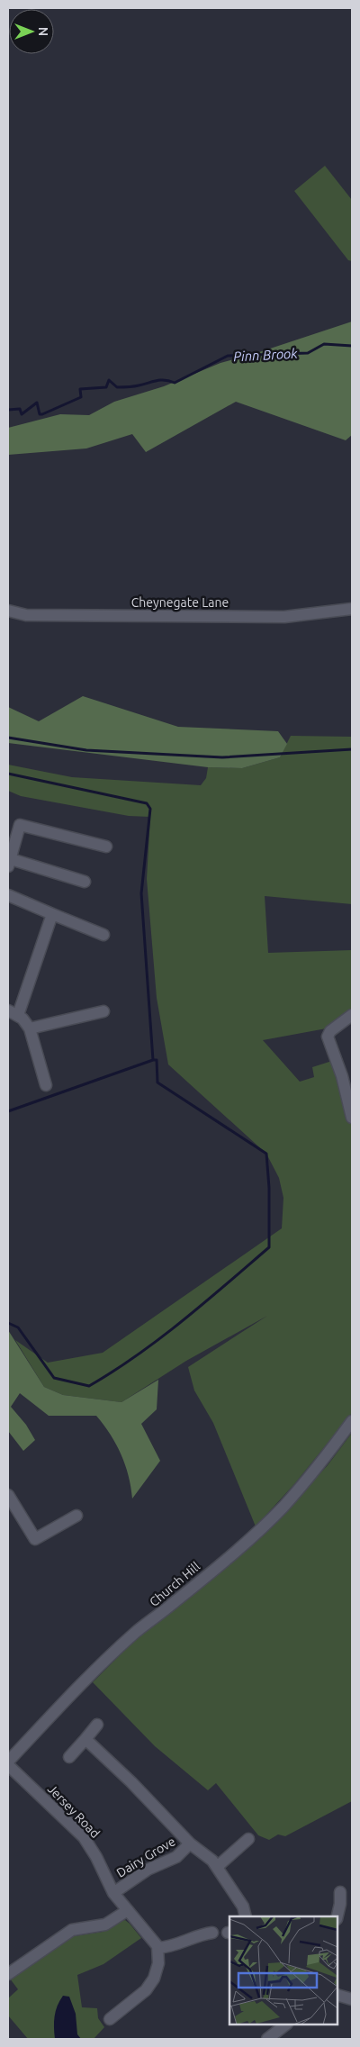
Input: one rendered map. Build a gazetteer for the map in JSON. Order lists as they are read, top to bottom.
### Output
{
  "streets": {
    "street": [
      "Cheynegate Lane",
      "Church Hill",
      "Jersey Road",
      "Dairy Grove"
    ]
  },
  "crossings": [
    ["Church Hill", "Jersey Road"],
    ["Jersey Road", "Dairy Grove"]
  ],
  "water": ["Pinn Brook"],
  "north": "right"
}
